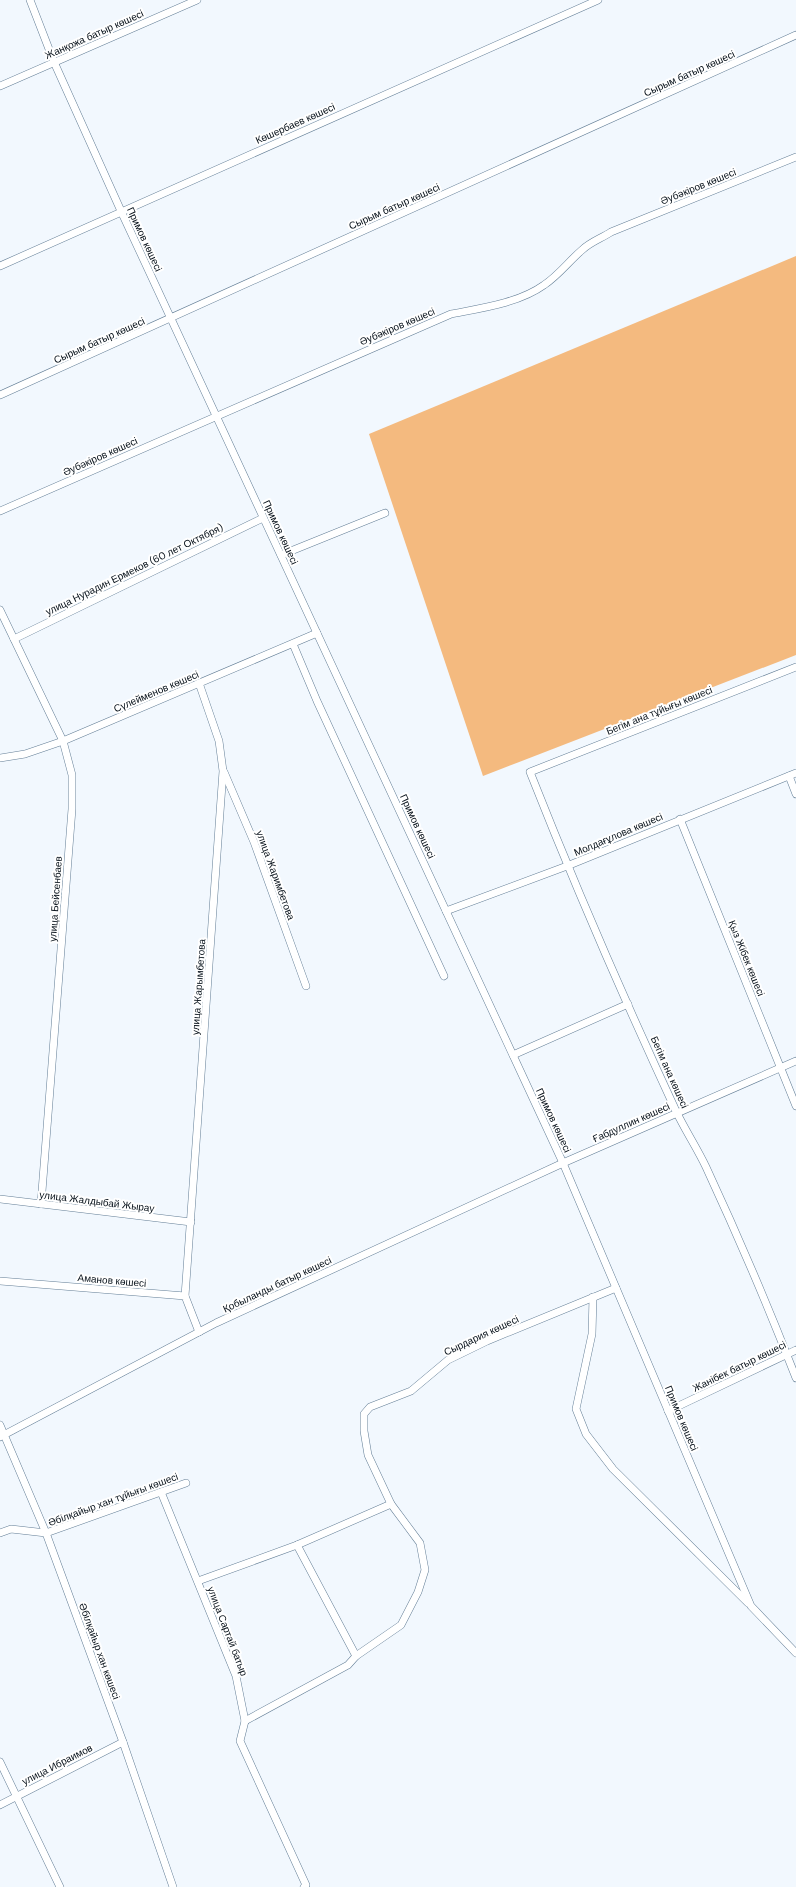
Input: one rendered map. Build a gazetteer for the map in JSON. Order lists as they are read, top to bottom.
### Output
{
  "streets": {
    "street": [
      "Жанқожа батыр көшесі",
      "Сырым батыр көшесі",
      "Көшербаев көшесі",
      "Әубәкіров көшесі",
      "Примов көшесі",
      "улица Нурадин Ермеков (60 лет Октября)",
      "Сүлейменов көшесі",
      "Бегім ана тұйығы көшесі",
      "Молдағұлова көшесі",
      "улица Жаримбетова",
      "улица Бейсенбаев",
      "Қыз Жібек көшесі",
      "улица Жарымбетова",
      "Бегім ана көшесі",
      "Ғабдуллин көшесі",
      "улица Жалдыбай Жырау",
      "Аманов көшесі",
      "Қобыланды батыр көшесі",
      "Сырдария көшесі",
      "Жанібек батыр көшесі",
      "Әбілқайыр хан тұйығы көшесі",
      "улица Сартай батыр",
      "Әбілқайыр хан көшесі",
      "улица Ибраимов"
    ]
  },
  "crossings": [
    ["Жанқожа батыр көшесі", "Примов көшесі"],
    ["Сырым батыр көшесі", "Примов көшесі"],
    ["Көшербаев көшесі", "Примов көшесі"],
    ["Әубәкіров көшесі", "Примов көшесі"],
    ["Примов көшесі", "улица Нурадин Ермеков (60 лет Октября)"],
    ["Примов көшесі", "Сүлейменов көшесі"],
    ["Примов көшесі", "Молдағұлова көшесі"],
    ["Примов көшесі", "Ғабдуллин көшесі"],
    ["Примов көшесі", "Қобыланды батыр көшесі"],
    ["Примов көшесі", "Сырдария көшесі"],
    ["Примов көшесі", "Жанібек батыр көшесі"],
    ["улица Нурадин Ермеков (60 лет Октября)", "улица Бейсенбаев"],
    ["Сүлейменов көшесі", "улица Бейсенбаев"],
    ["Сүлейменов көшесі", "улица Жарымбетова"],
    ["Бегім ана тұйығы көшесі", "Бегім ана көшесі"],
    ["Молдағұлова көшесі", "Қыз Жібек көшесі"],
    ["Молдағұлова көшесі", "Бегім ана көшесі"],
    ["улица Жаримбетова", "улица Жарымбетова"],
    ["улица Бейсенбаев", "улица Жалдыбай Жырау"],
    ["Қыз Жібек көшесі", "Ғабдуллин көшесі"],
    ["улица Жарымбетова", "улица Жалдыбай Жырау"],
    ["улица Жарымбетова", "Аманов көшесі"],
    ["Бегім ана көшесі", "Ғабдуллин көшесі"],
    ["Бегім ана көшесі", "Жанібек батыр көшесі"],
    ["Ғабдуллин көшесі", "Қобыланды батыр көшесі"],
    ["Қобыланды батыр көшесі", "Әбілқайыр хан көшесі"],
    ["Әбілқайыр хан тұйығы көшесі", "улица Сартай батыр"],
    ["Әбілқайыр хан тұйығы көшесі", "Әбілқайыр хан көшесі"],
    ["Әбілқайыр хан көшесі", "улица Ибраимов"]
  ]
}
